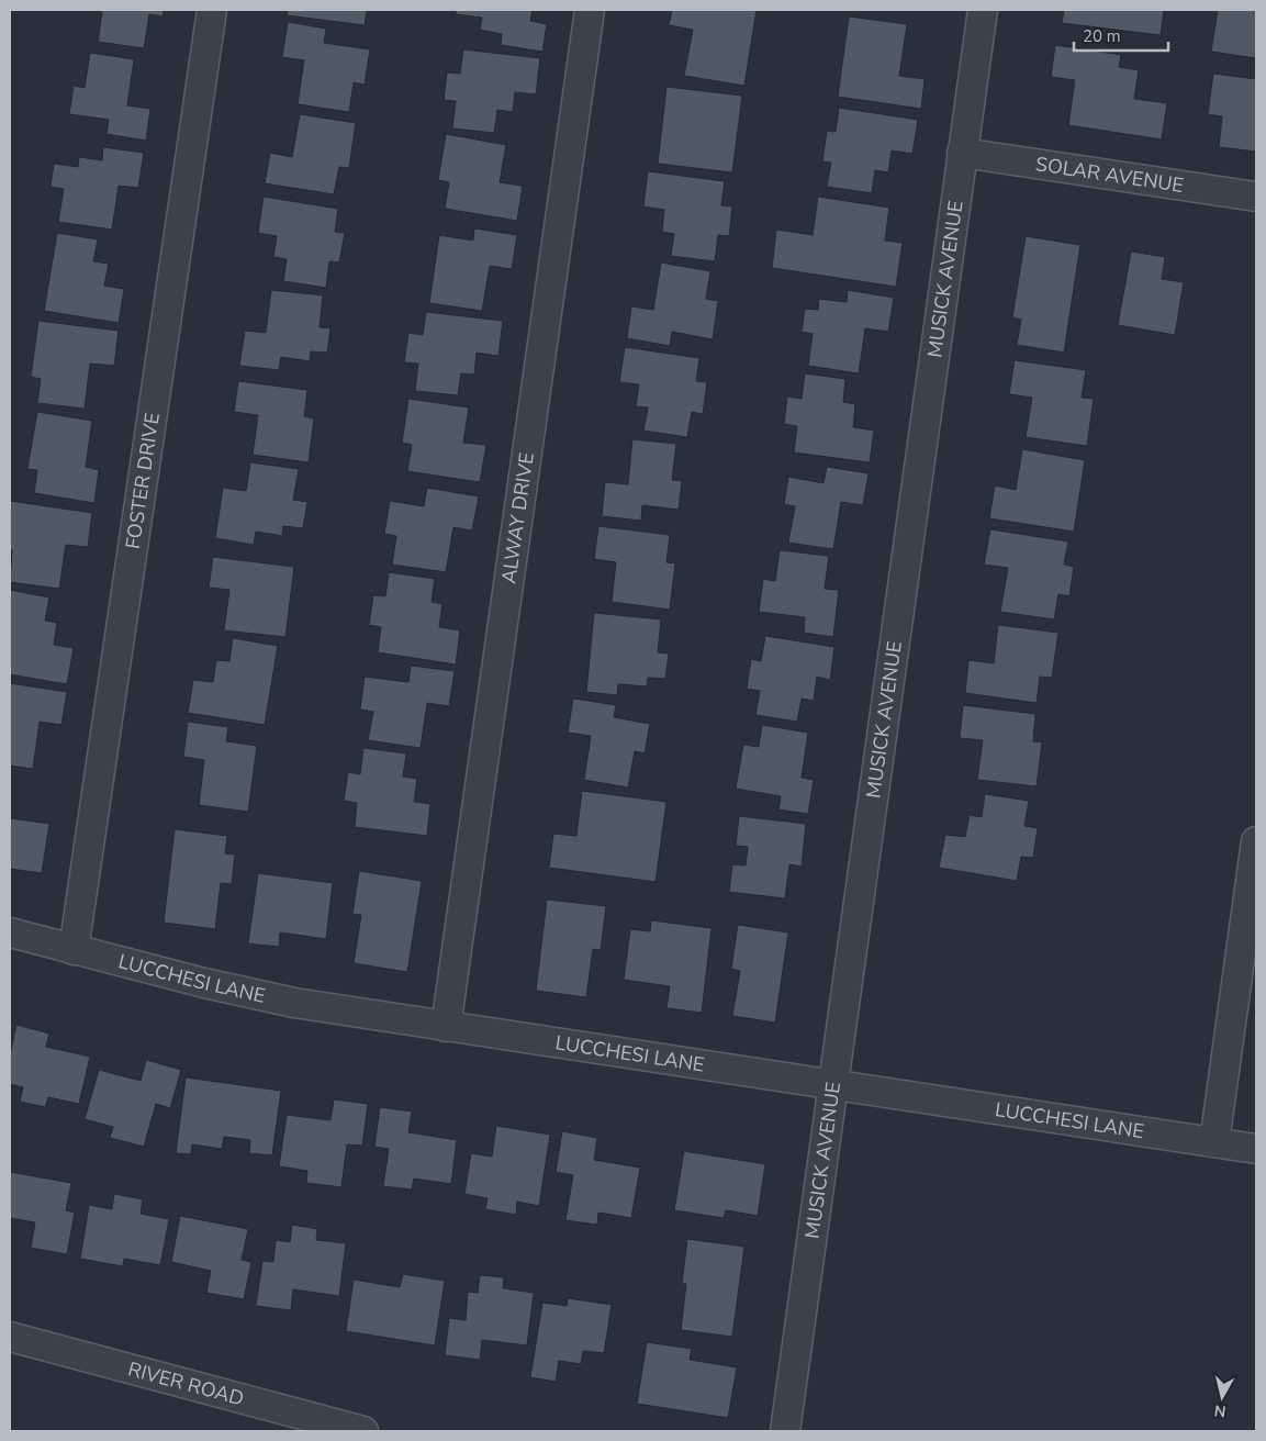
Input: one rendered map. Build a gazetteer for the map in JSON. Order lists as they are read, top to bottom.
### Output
{
  "streets": {
    "street": [
      "SOLAR AVENUE",
      "MUSICK AVENUE",
      "FOSTER DRIVE",
      "ALWAY DRIVE",
      "LUCCHESI LANE",
      "RIVER ROAD"
    ]
  },
  "crossings": [
    ["SOLAR AVENUE", "MUSICK AVENUE"],
    ["MUSICK AVENUE", "LUCCHESI LANE"],
    ["FOSTER DRIVE", "LUCCHESI LANE"],
    ["ALWAY DRIVE", "LUCCHESI LANE"]
  ],
  "scale_bar": "20 m",
  "north": "bottom"
}
